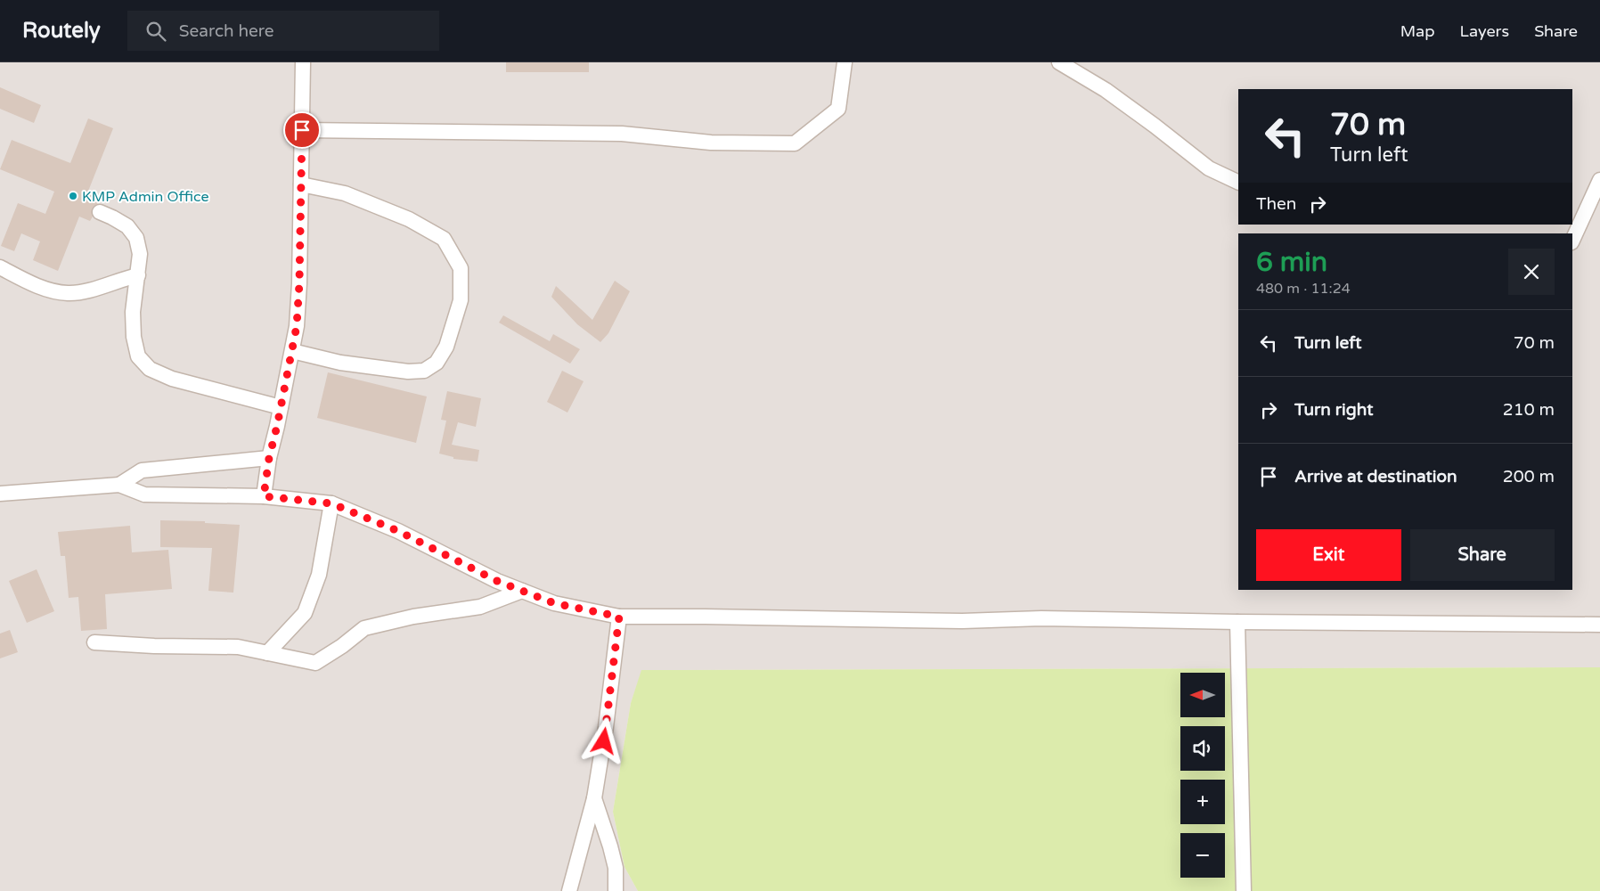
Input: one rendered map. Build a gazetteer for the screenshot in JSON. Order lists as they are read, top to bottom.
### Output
{
  "places": ["KMP Admin Office"],
  "north": "left",
  "page": {
    "header": "Routely",
    "search": "Search here",
    "nav": ["Map", "Layers", "Share"],
    "turn": ["70 m", "Turn left"],
    "then": "Then",
    "heading": ["6 min", "480 m · 11:24"],
    "list": [
      {
        "name": "Turn left",
        "value": "70 m"
      },
      {
        "name": "Turn right",
        "value": "210 m"
      },
      {
        "name": "Arrive at destination",
        "value": "200 m"
      }
    ],
    "buttons": ["Exit", "Share"],
    "map_buttons": ["+", "−"]
  }
}
